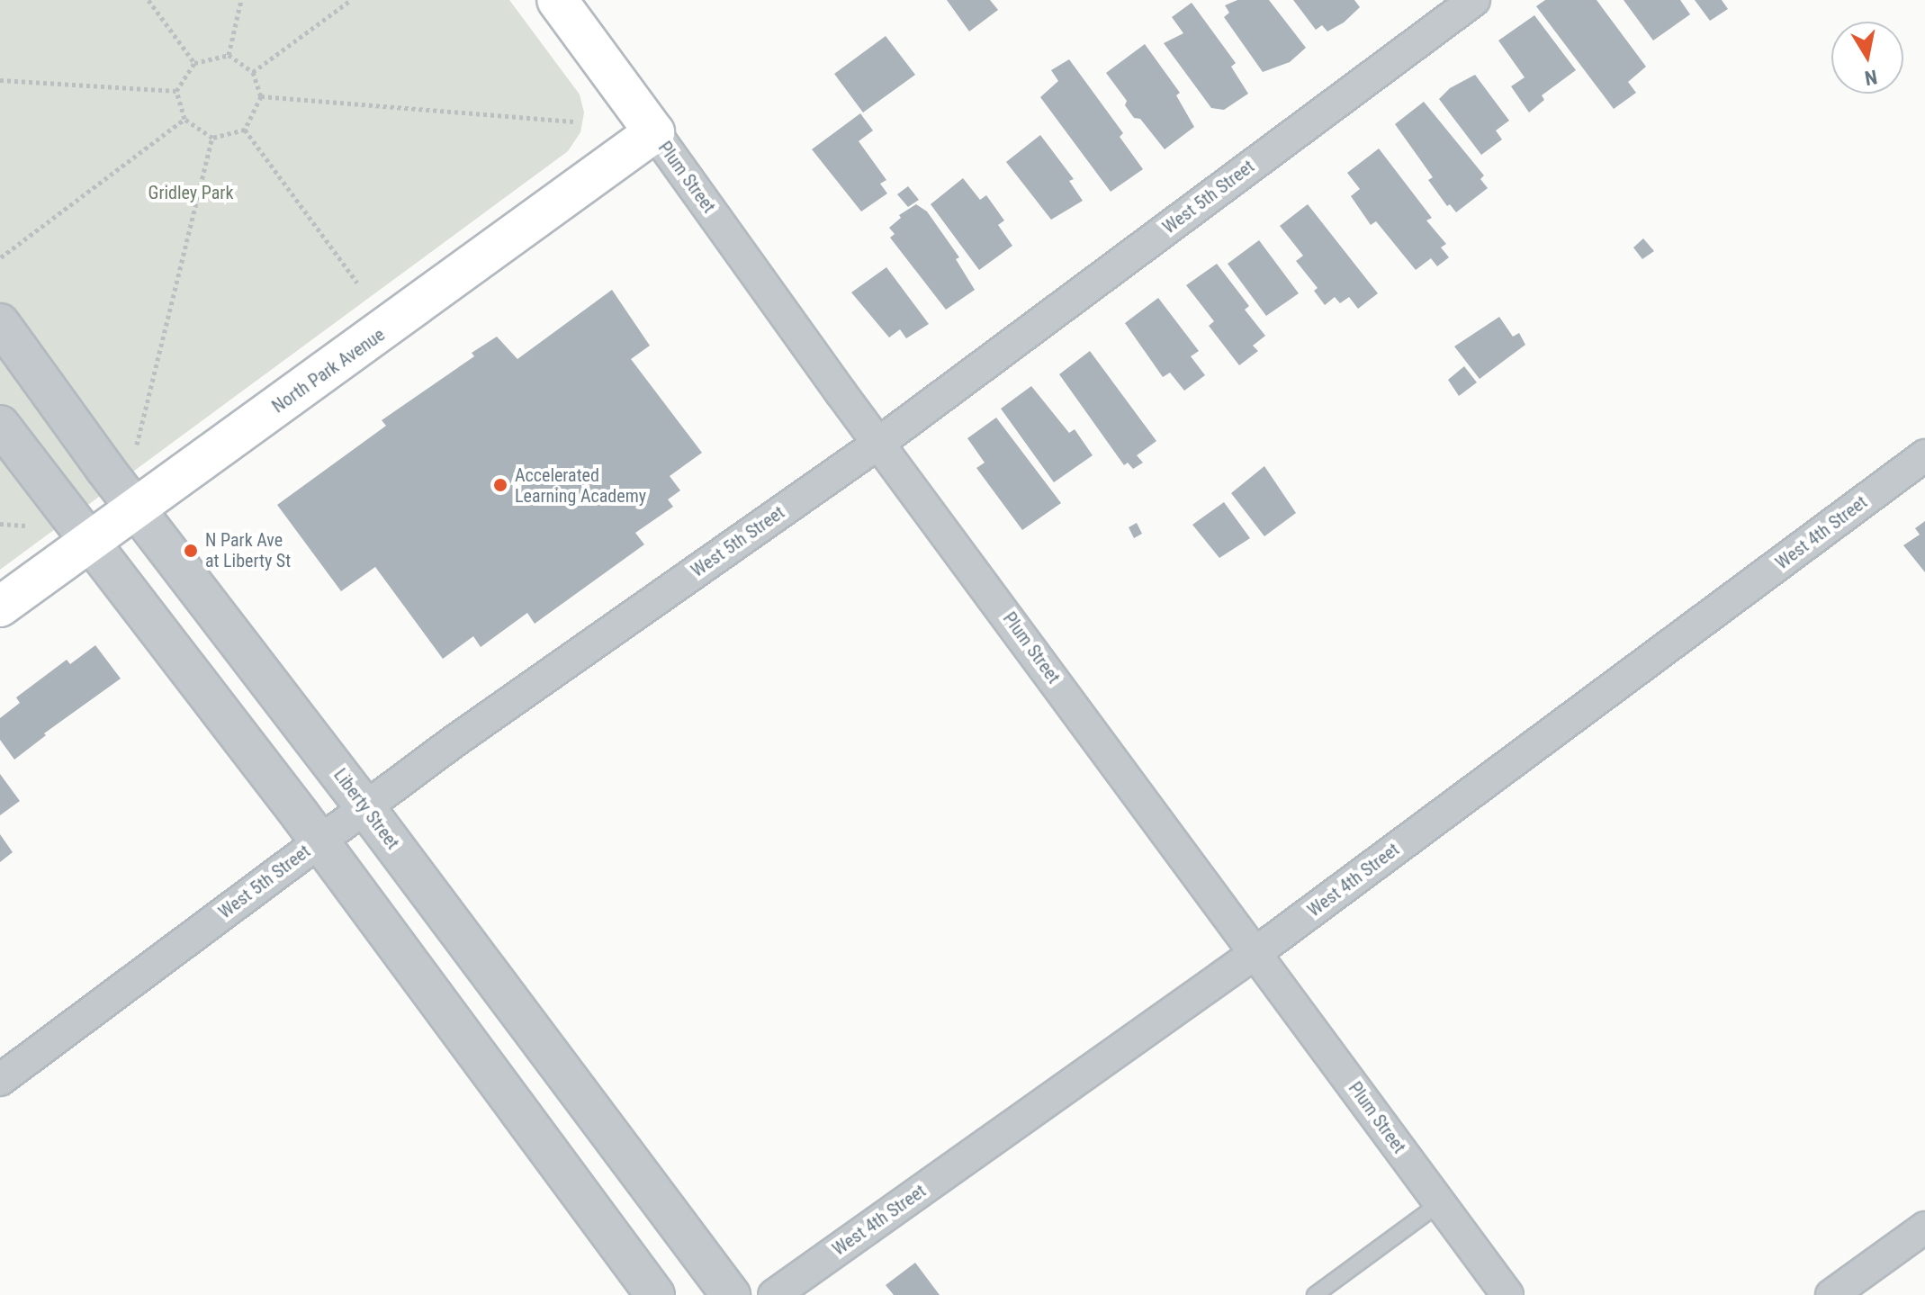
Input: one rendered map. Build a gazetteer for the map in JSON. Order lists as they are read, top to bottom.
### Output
{
  "streets": {
    "main road": ["Plum Street", "North Park Avenue"],
    "street": ["West 5th Street", "West 4th Street", "Liberty Street"]
  },
  "crossings": [
    ["Plum Street", "West 5th Street"],
    ["Plum Street", "North Park Avenue"],
    ["Plum Street", "West 4th Street"],
    ["West 5th Street", "Liberty Street"],
    ["North Park Avenue", "Liberty Street"]
  ],
  "parks": ["Gridley Park"],
  "places": ["Accelerated Learning Academy", "N Park Ave at Liberty St"],
  "north": "bottom"
}
